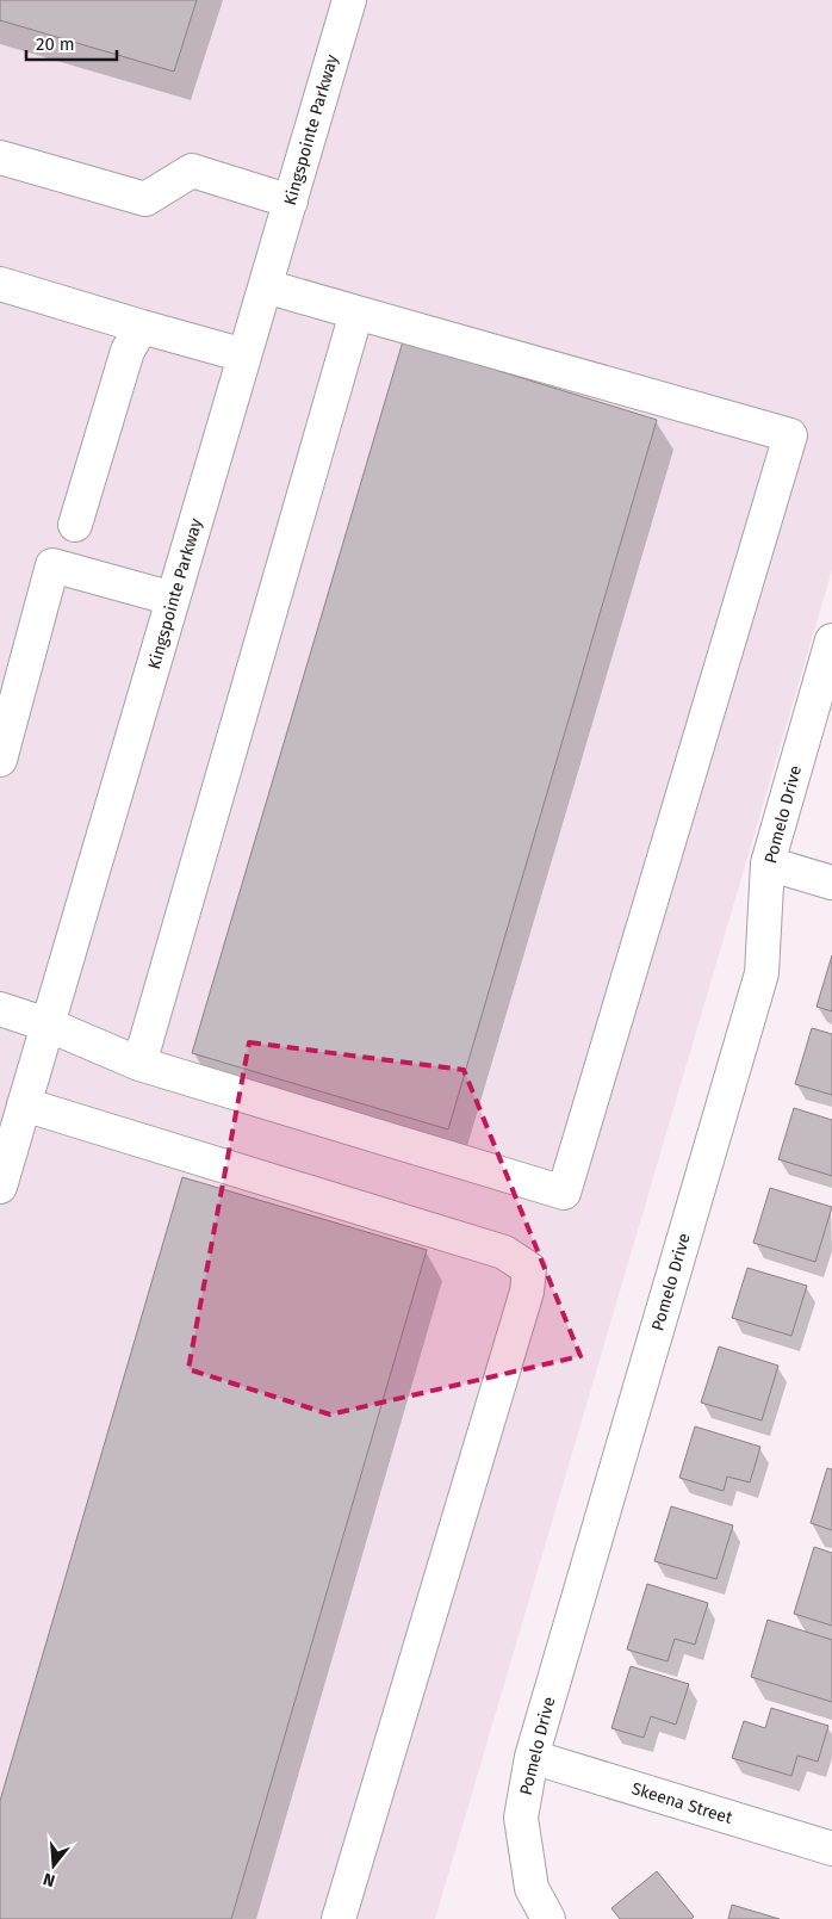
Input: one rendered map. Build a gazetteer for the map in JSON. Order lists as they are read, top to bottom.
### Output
{
  "streets": {
    "street": ["Kingspointe Parkway", "Pomelo Drive", "Skeena Street"]
  },
  "crossings": [
    ["Pomelo Drive", "Skeena Street"]
  ],
  "scale_bar": "20 m",
  "north": "bottom"
}
